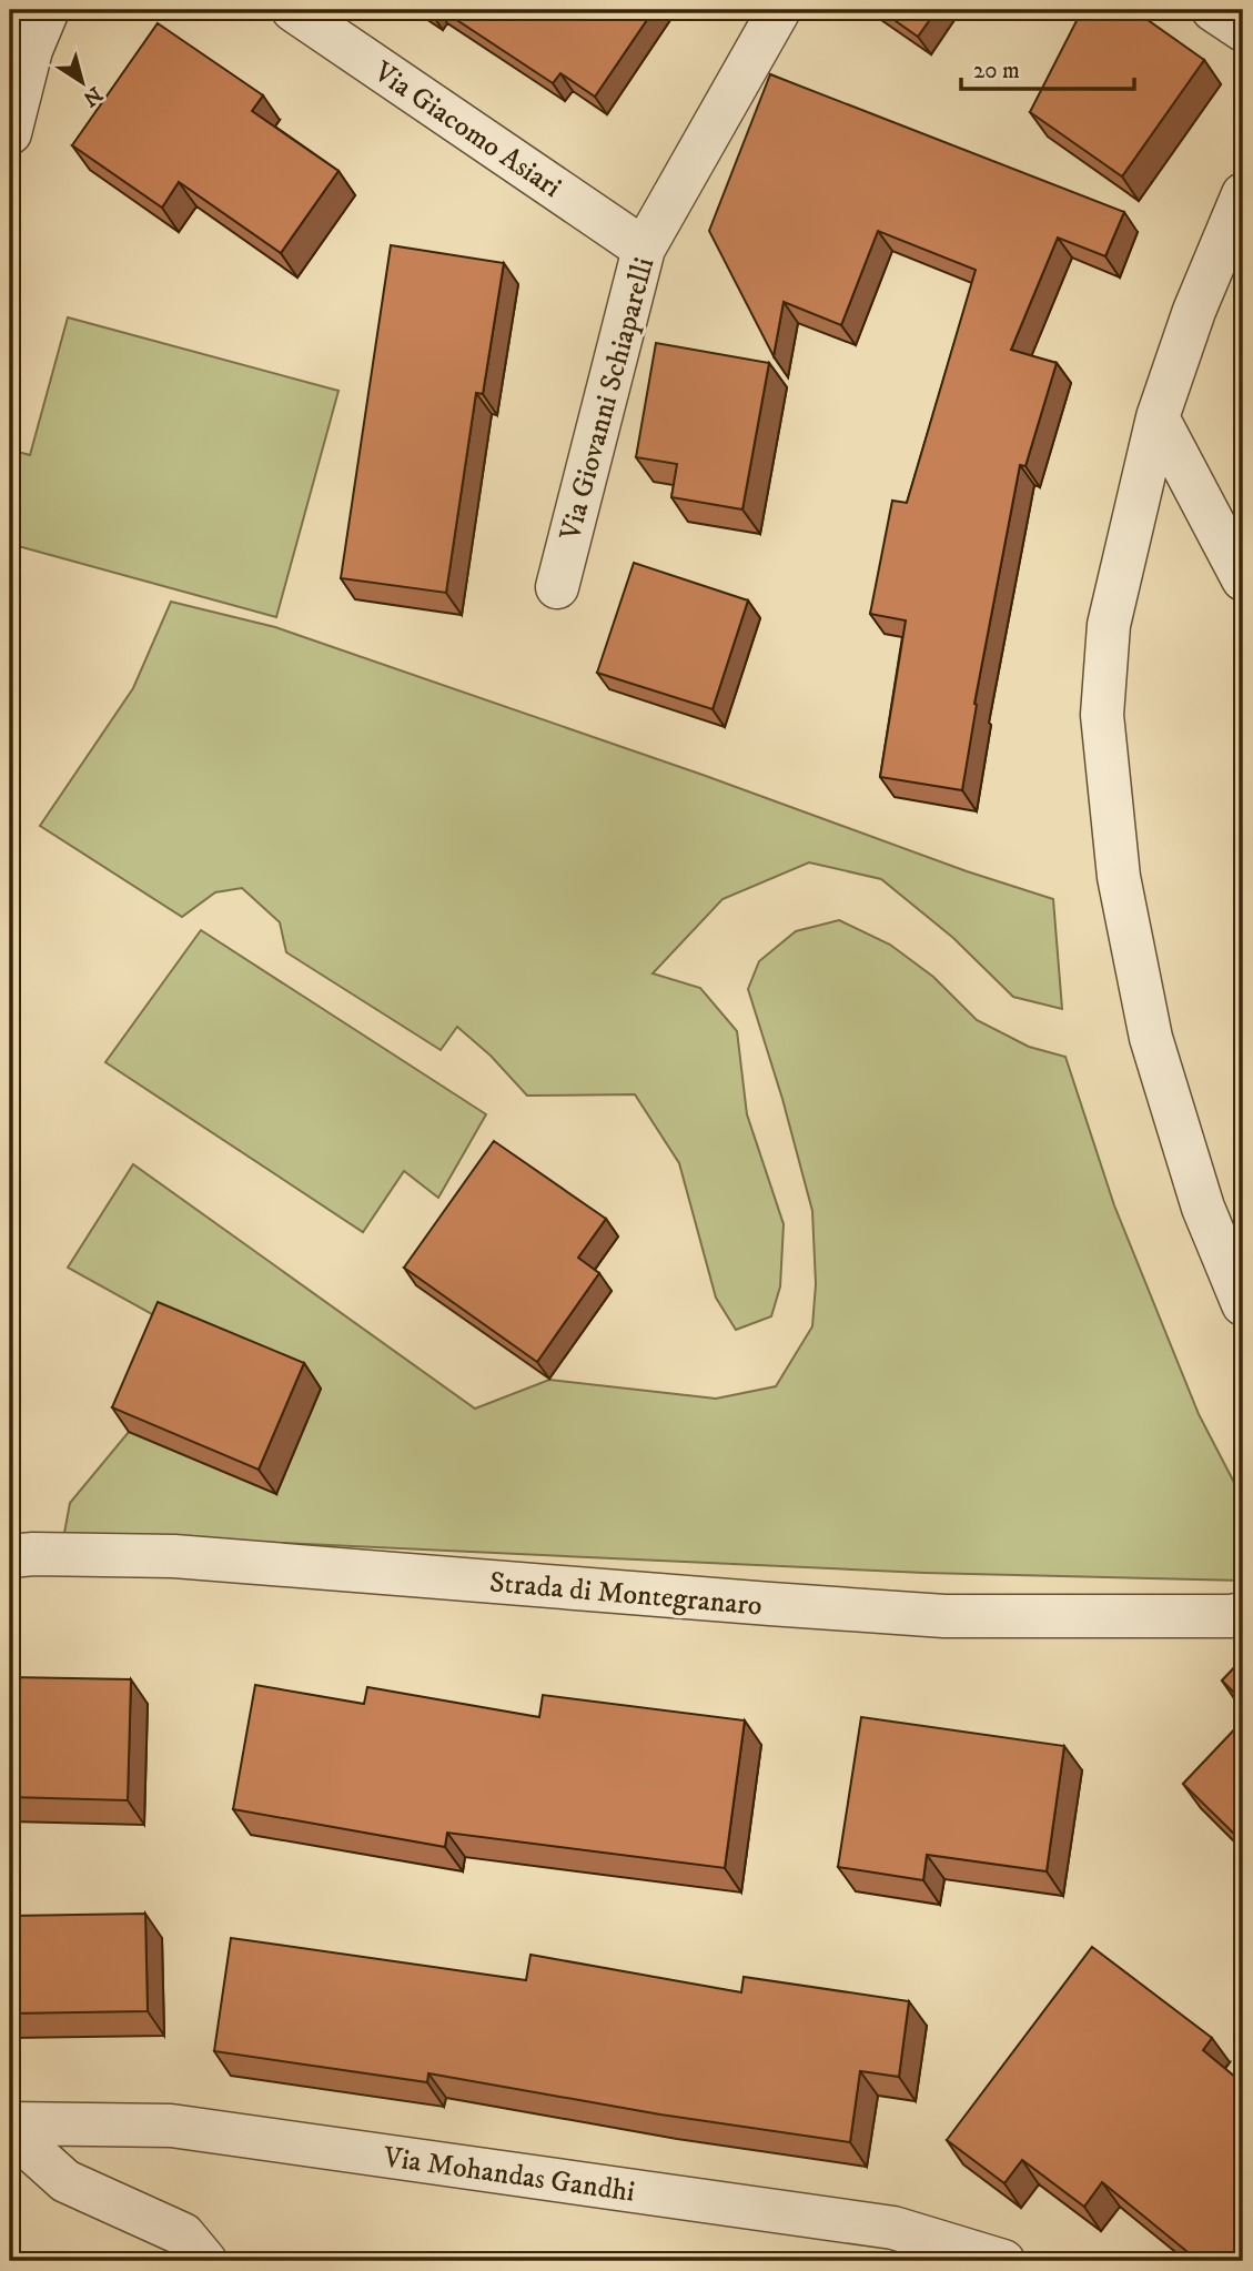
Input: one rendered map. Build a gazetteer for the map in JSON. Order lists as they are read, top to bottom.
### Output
{
  "streets": {
    "street": [
      "Via Giacomo Asiari",
      "Via Giovanni Schiaparelli",
      "Strada di Montegranaro",
      "Via Mohandas Gandhi"
    ]
  },
  "crossings": [
    ["Via Giacomo Asiari", "Via Giovanni Schiaparelli"]
  ],
  "scale_bar": "20 m",
  "north": "bottom right"
}
